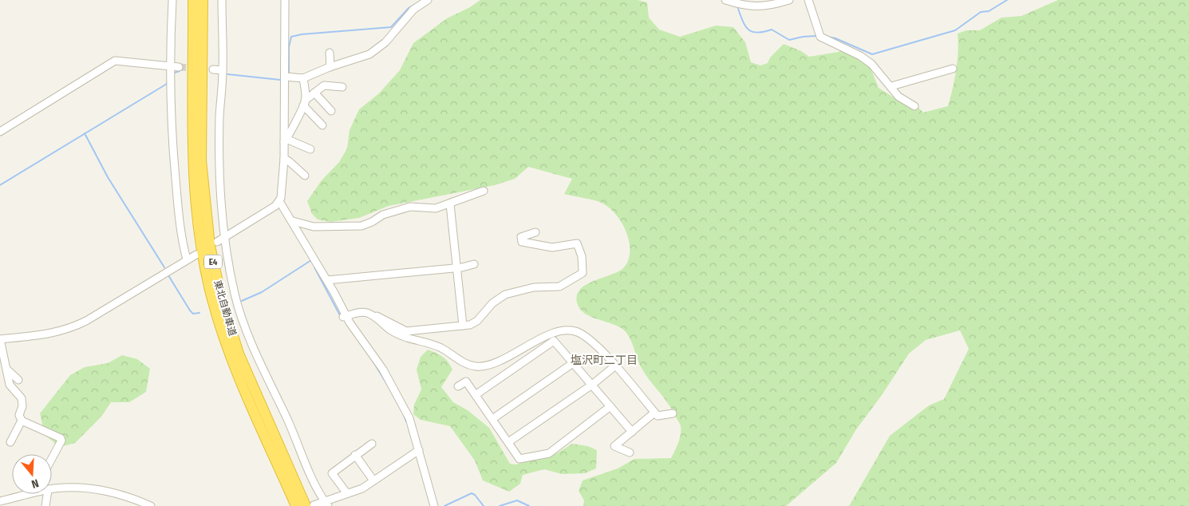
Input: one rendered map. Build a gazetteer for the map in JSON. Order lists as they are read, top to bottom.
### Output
{
  "streets": {
    "highway": ["E4", "東北自動車道"]
  },
  "districts": ["塩沢町二丁目"],
  "north": "bottom"
}
